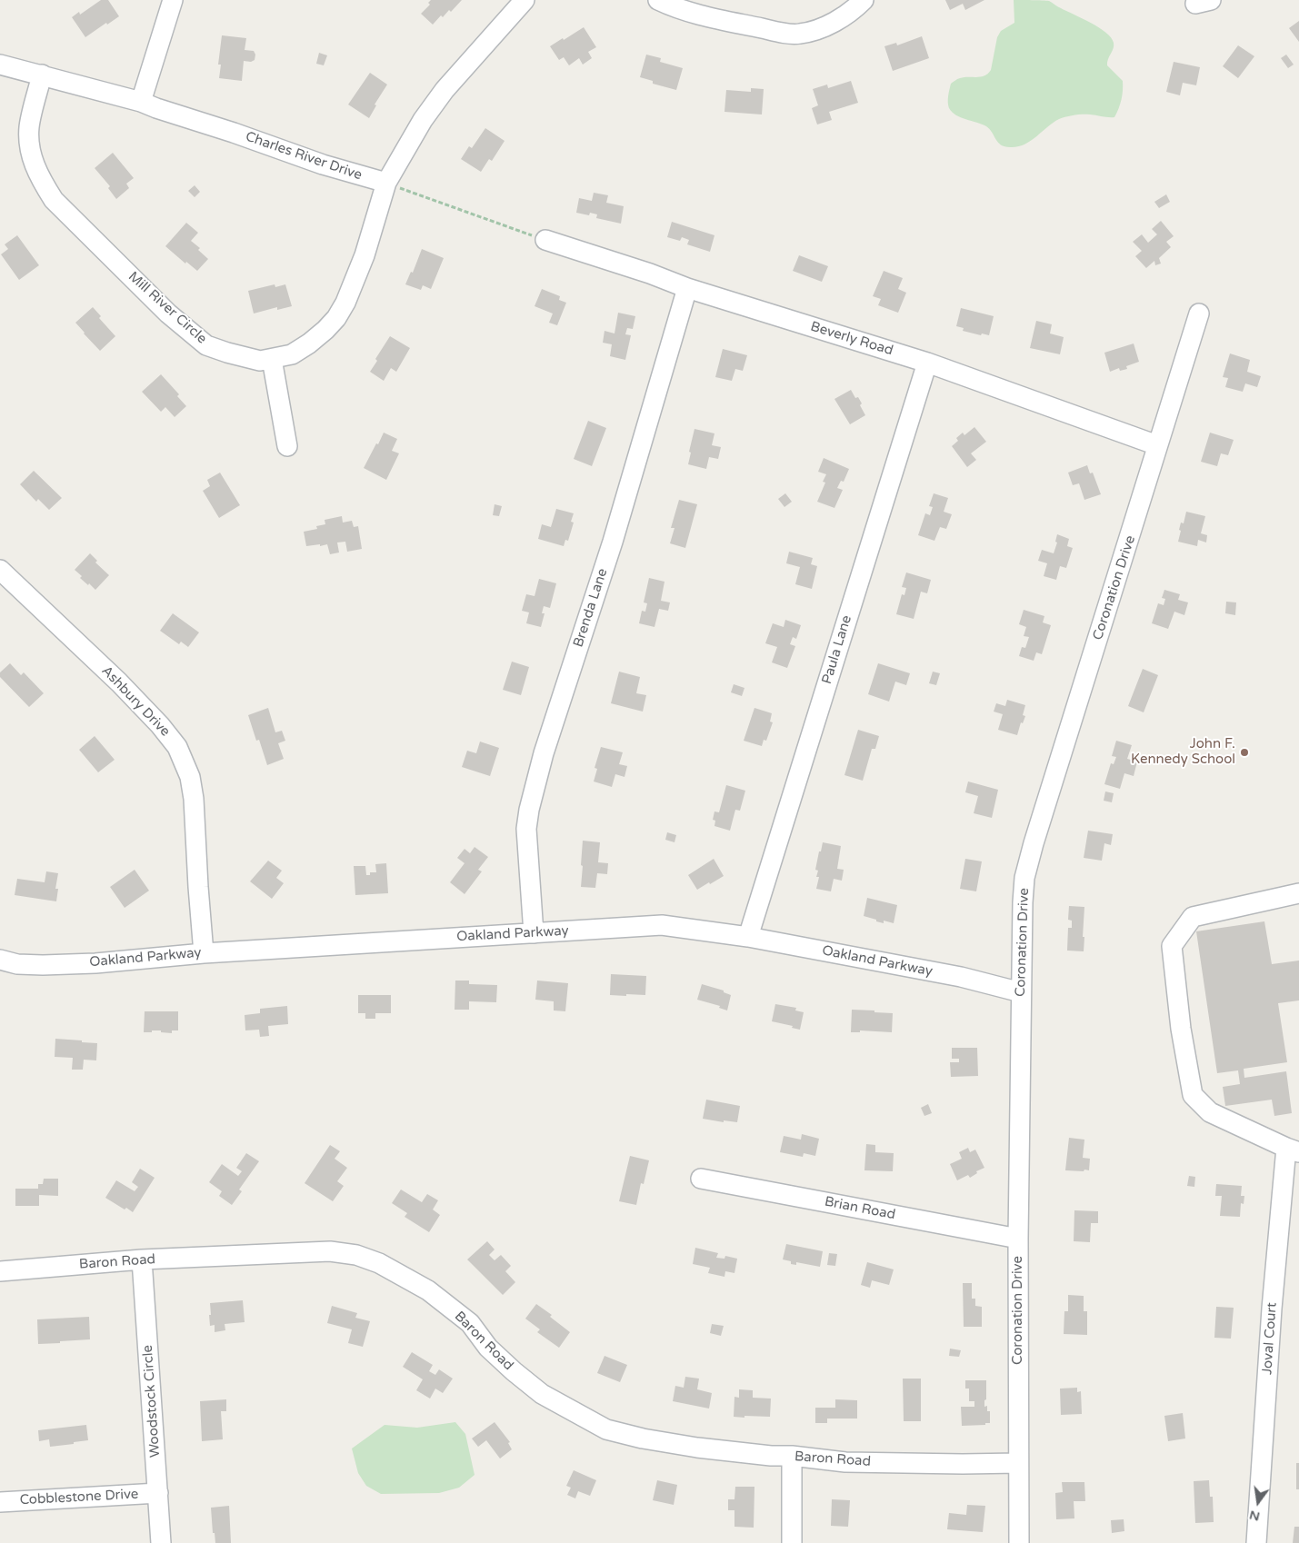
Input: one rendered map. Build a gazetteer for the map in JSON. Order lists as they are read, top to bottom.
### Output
{
  "streets": {
    "street": [
      "Charles River Drive",
      "Mill River Circle",
      "Beverly Road",
      "Coronation Drive",
      "Brenda Lane",
      "Paula Lane",
      "Ashbury Drive",
      "Oakland Parkway",
      "Brian Road",
      "Baron Road",
      "Joval Court",
      "Woodstock Circle",
      "Cobblestone Drive"
    ]
  },
  "crossings": [
    ["Charles River Drive", "Mill River Circle"],
    ["Beverly Road", "Coronation Drive"],
    ["Beverly Road", "Brenda Lane"],
    ["Beverly Road", "Paula Lane"],
    ["Coronation Drive", "Oakland Parkway"],
    ["Coronation Drive", "Brian Road"],
    ["Coronation Drive", "Baron Road"],
    ["Brenda Lane", "Oakland Parkway"],
    ["Paula Lane", "Oakland Parkway"],
    ["Ashbury Drive", "Oakland Parkway"],
    ["Baron Road", "Woodstock Circle"],
    ["Woodstock Circle", "Cobblestone Drive"]
  ],
  "places": ["John F. Kennedy School"],
  "north": "bottom"
}
